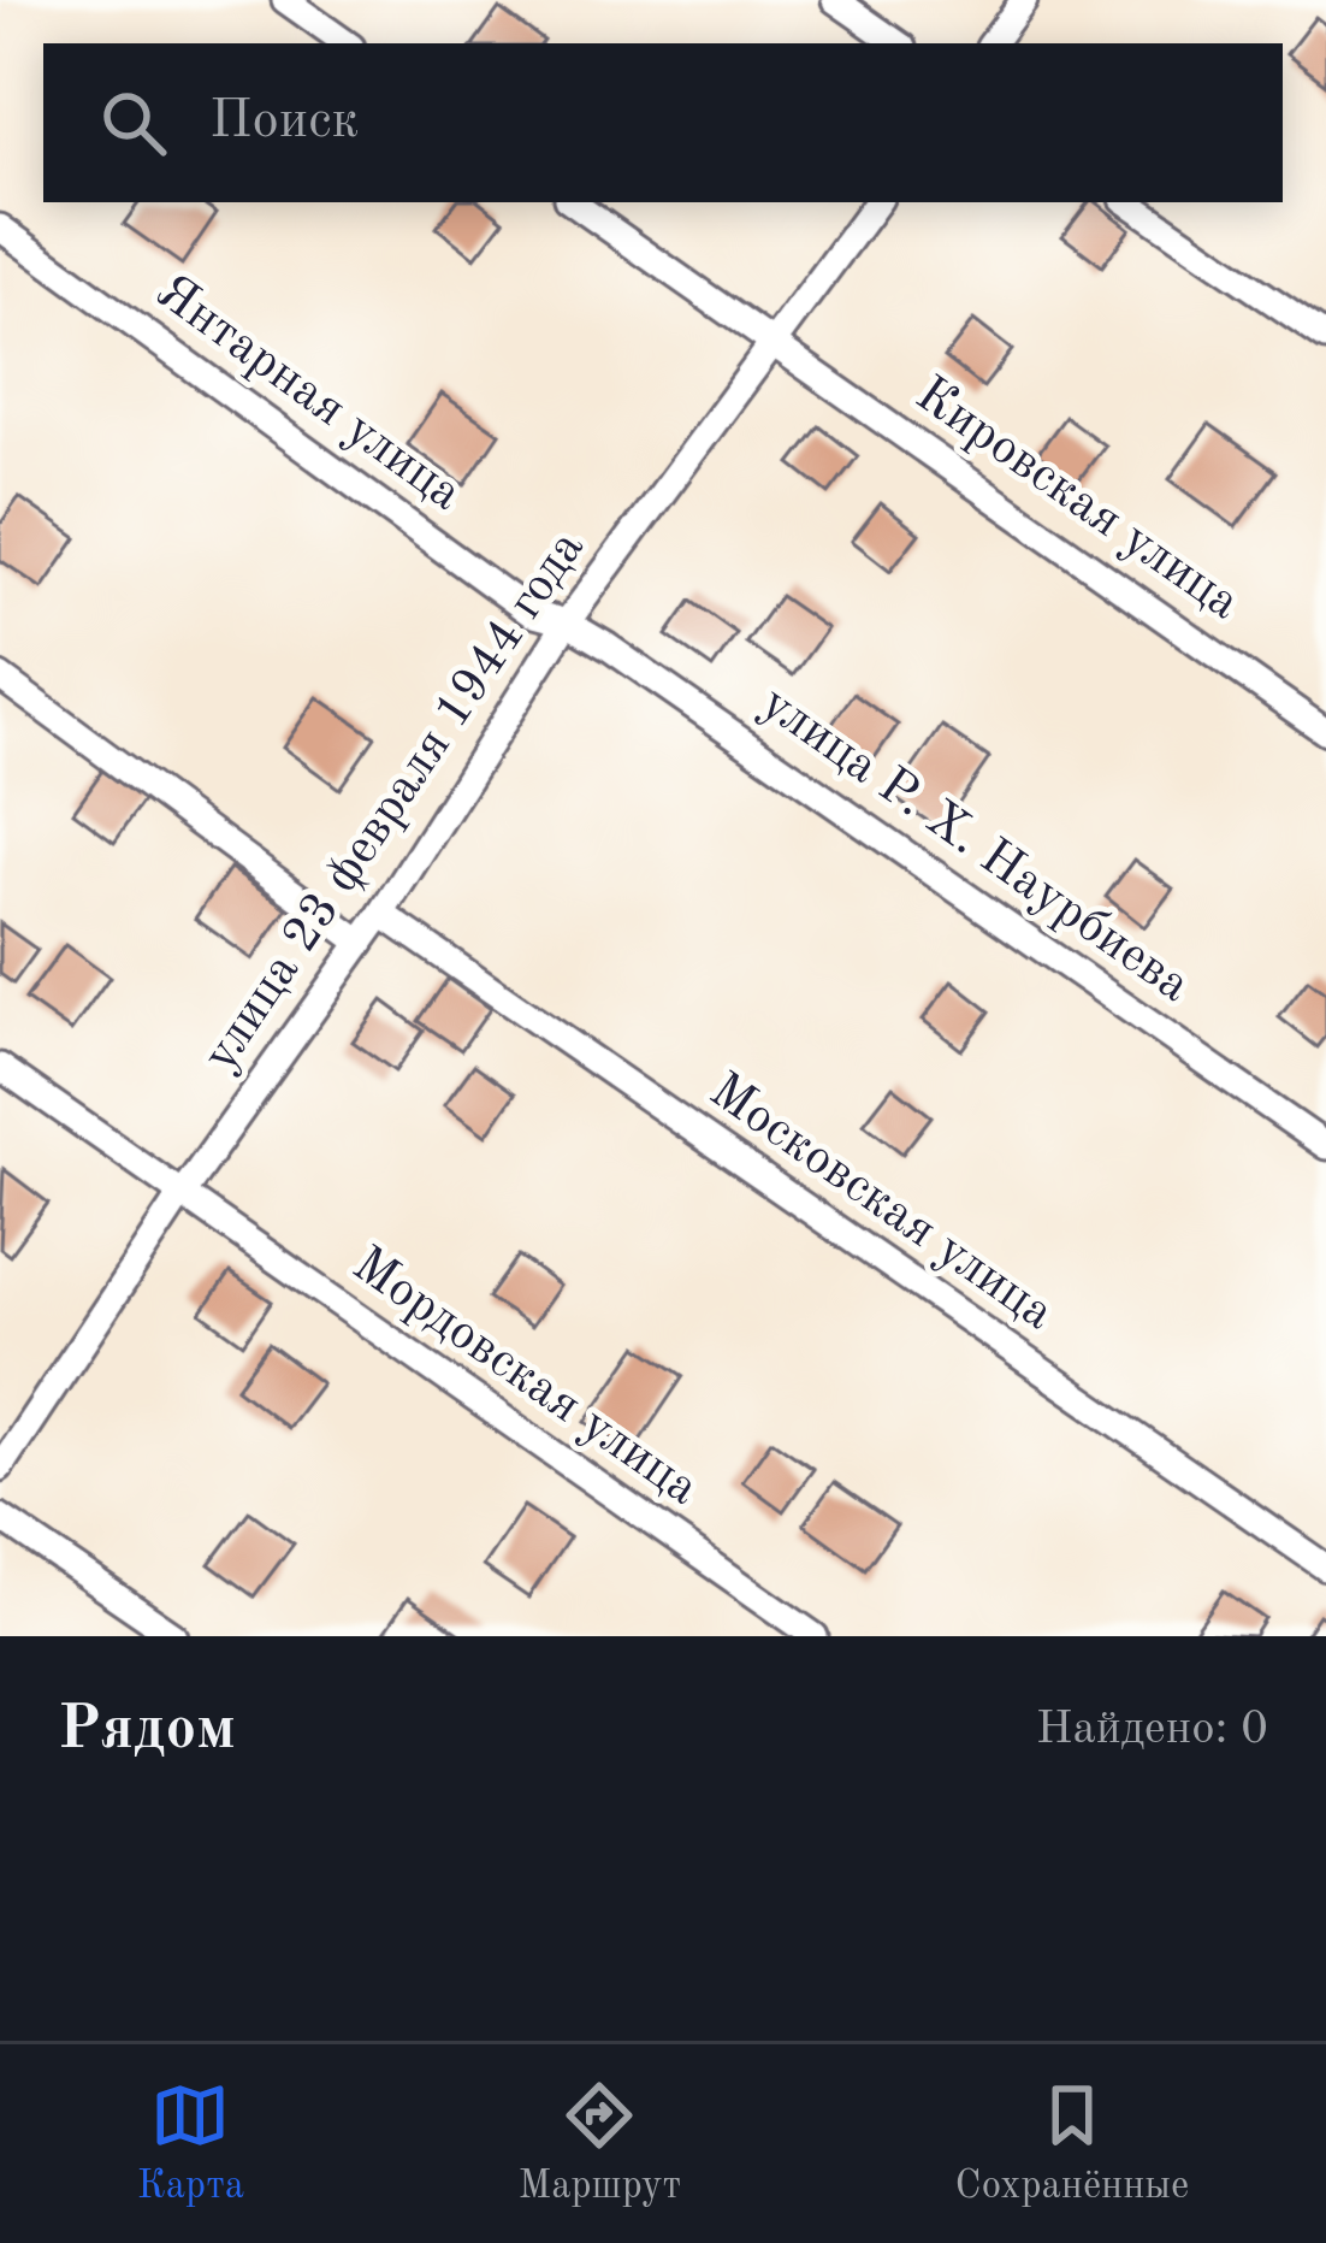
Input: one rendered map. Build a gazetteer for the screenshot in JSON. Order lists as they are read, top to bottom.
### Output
{
  "streets": {
    "street": [
      "Янтарная улица",
      "Кировская улица",
      "улица 23 февраля 1944 года",
      "улица Р. Х. Наурбиева",
      "Московская улица",
      "Мордовская улица"
    ]
  },
  "crossings": [
    ["Янтарная улица", "улица 23 февраля 1944 года"],
    ["Янтарная улица", "улица Р. Х. Наурбиева"],
    ["Кировская улица", "улица 23 февраля 1944 года"],
    ["улица 23 февраля 1944 года", "улица Р. Х. Наурбиева"],
    ["улица 23 февраля 1944 года", "Московская улица"],
    ["улица 23 февраля 1944 года", "Мордовская улица"]
  ],
  "page": {
    "search": "Поиск",
    "heading": ["Рядом", "Найдено: 0"],
    "nav": ["Карта", "Маршрут", "Сохранённые"]
  }
}
